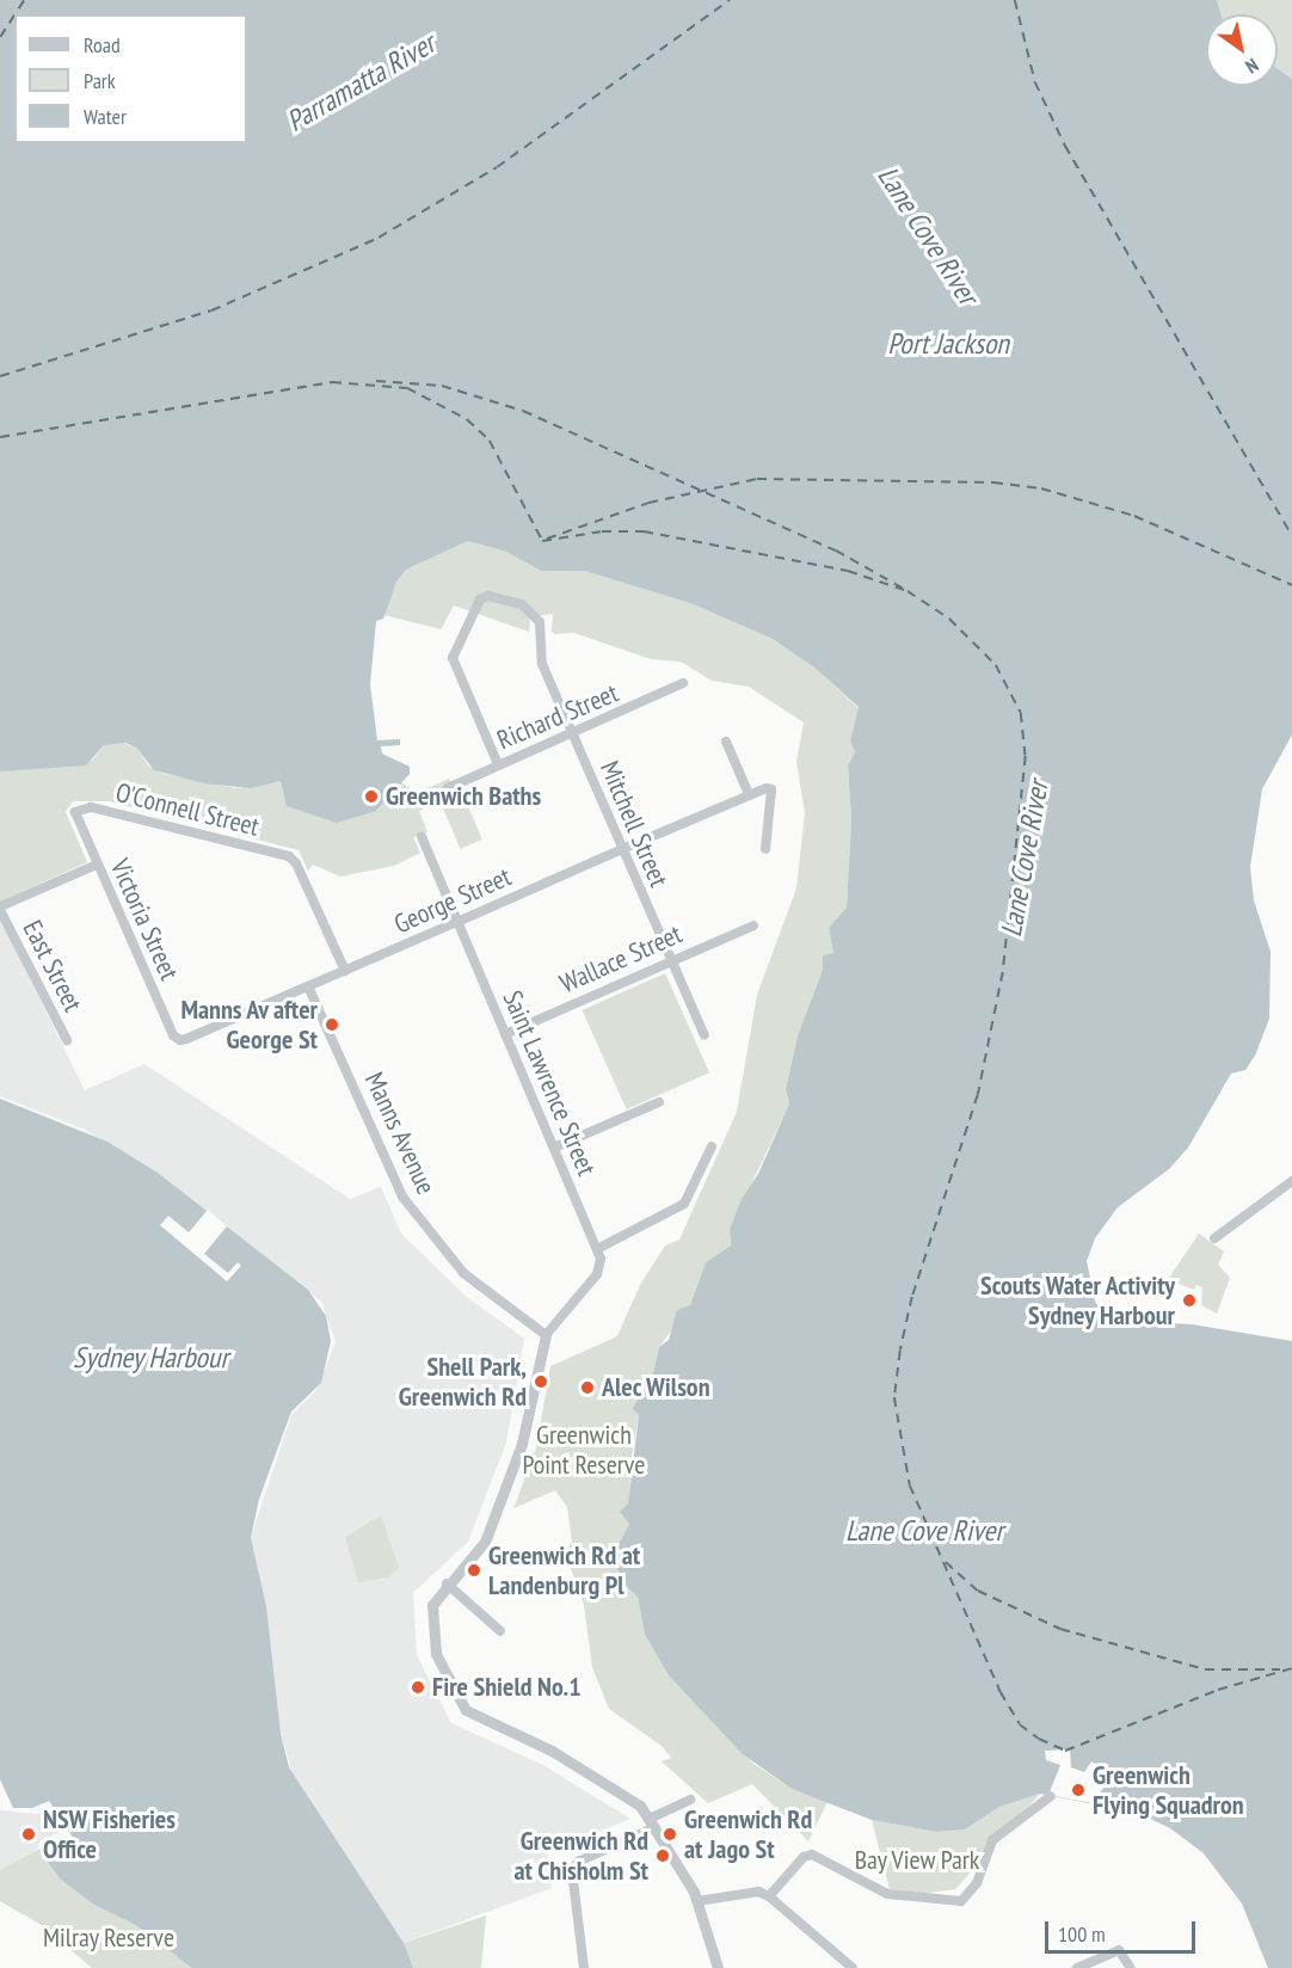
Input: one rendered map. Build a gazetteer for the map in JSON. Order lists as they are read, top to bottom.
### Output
{
  "streets": {
    "street": [
      "Richard Street",
      "O'Connell Street",
      "Mitchell Street",
      "George Street",
      "Victoria Street",
      "Wallace Street",
      "East Street",
      "Saint Lawrence Street",
      "Manns Avenue"
    ]
  },
  "crossings": [
    ["Richard Street", "Mitchell Street"],
    ["O'Connell Street", "George Street"],
    ["O'Connell Street", "Victoria Street"],
    ["Mitchell Street", "George Street"],
    ["Mitchell Street", "Wallace Street"],
    ["George Street", "Victoria Street"],
    ["George Street", "Saint Lawrence Street"],
    ["George Street", "Manns Avenue"],
    ["Wallace Street", "Saint Lawrence Street"]
  ],
  "water": [
    "Parramatta River",
    "Lane Cove River",
    "Port Jackson",
    "Sydney Harbour"
  ],
  "parks": ["Greenwich Point Reserve", "Bay View Park", "Milray Reserve"],
  "places": [
    "Greenwich Baths",
    "Manns Av after George St",
    "Scouts Water Activity Sydney Harbour",
    "Shell Park, Greenwich Rd",
    "Alec Wilson",
    "Greenwich Rd at Landenburg Pl",
    "Fire Shield No.1",
    "Greenwich Flying Squadron",
    "NSW Fisheries Office",
    "Greenwich Rd at Jago St",
    "Greenwich Rd at Chisholm St"
  ],
  "legend": ["Road", "Park", "Water"],
  "scale_bar": "100 m",
  "north": "bottom right"
}
